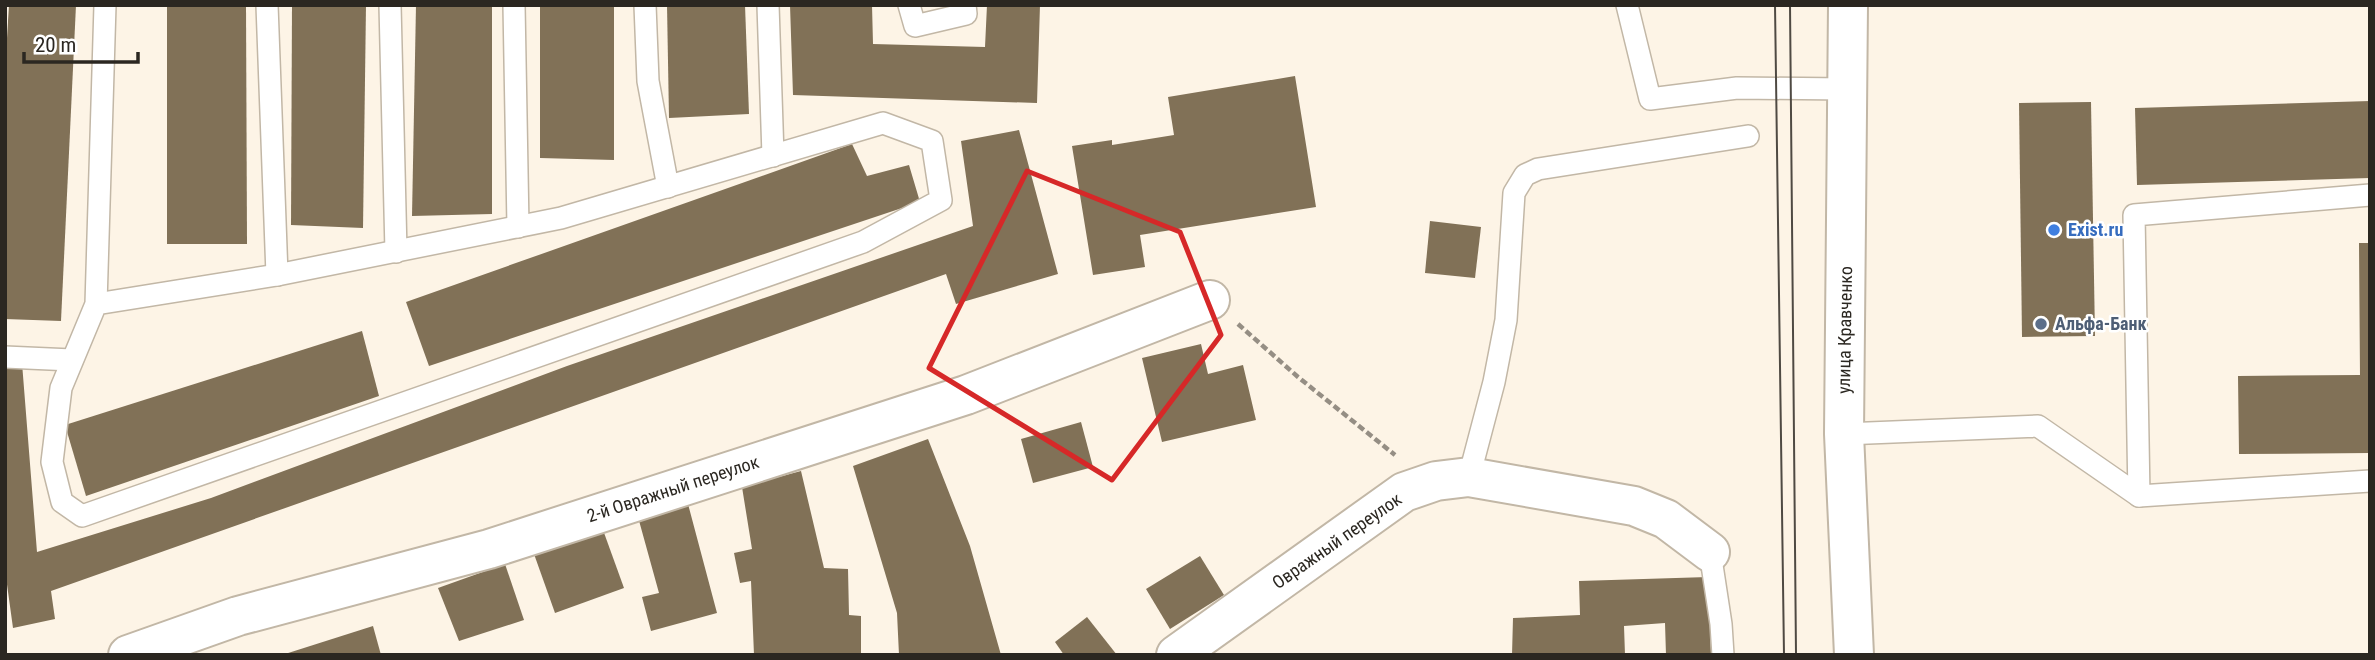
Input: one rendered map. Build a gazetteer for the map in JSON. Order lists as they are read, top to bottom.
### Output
{
  "streets": {
    "street": ["улица Кравченко", "2-й Овражный переулок", "Овражный переулок"]
  },
  "places": ["Exist.ru", "Альфа-Банк"],
  "scale_bar": "20 m"
}
